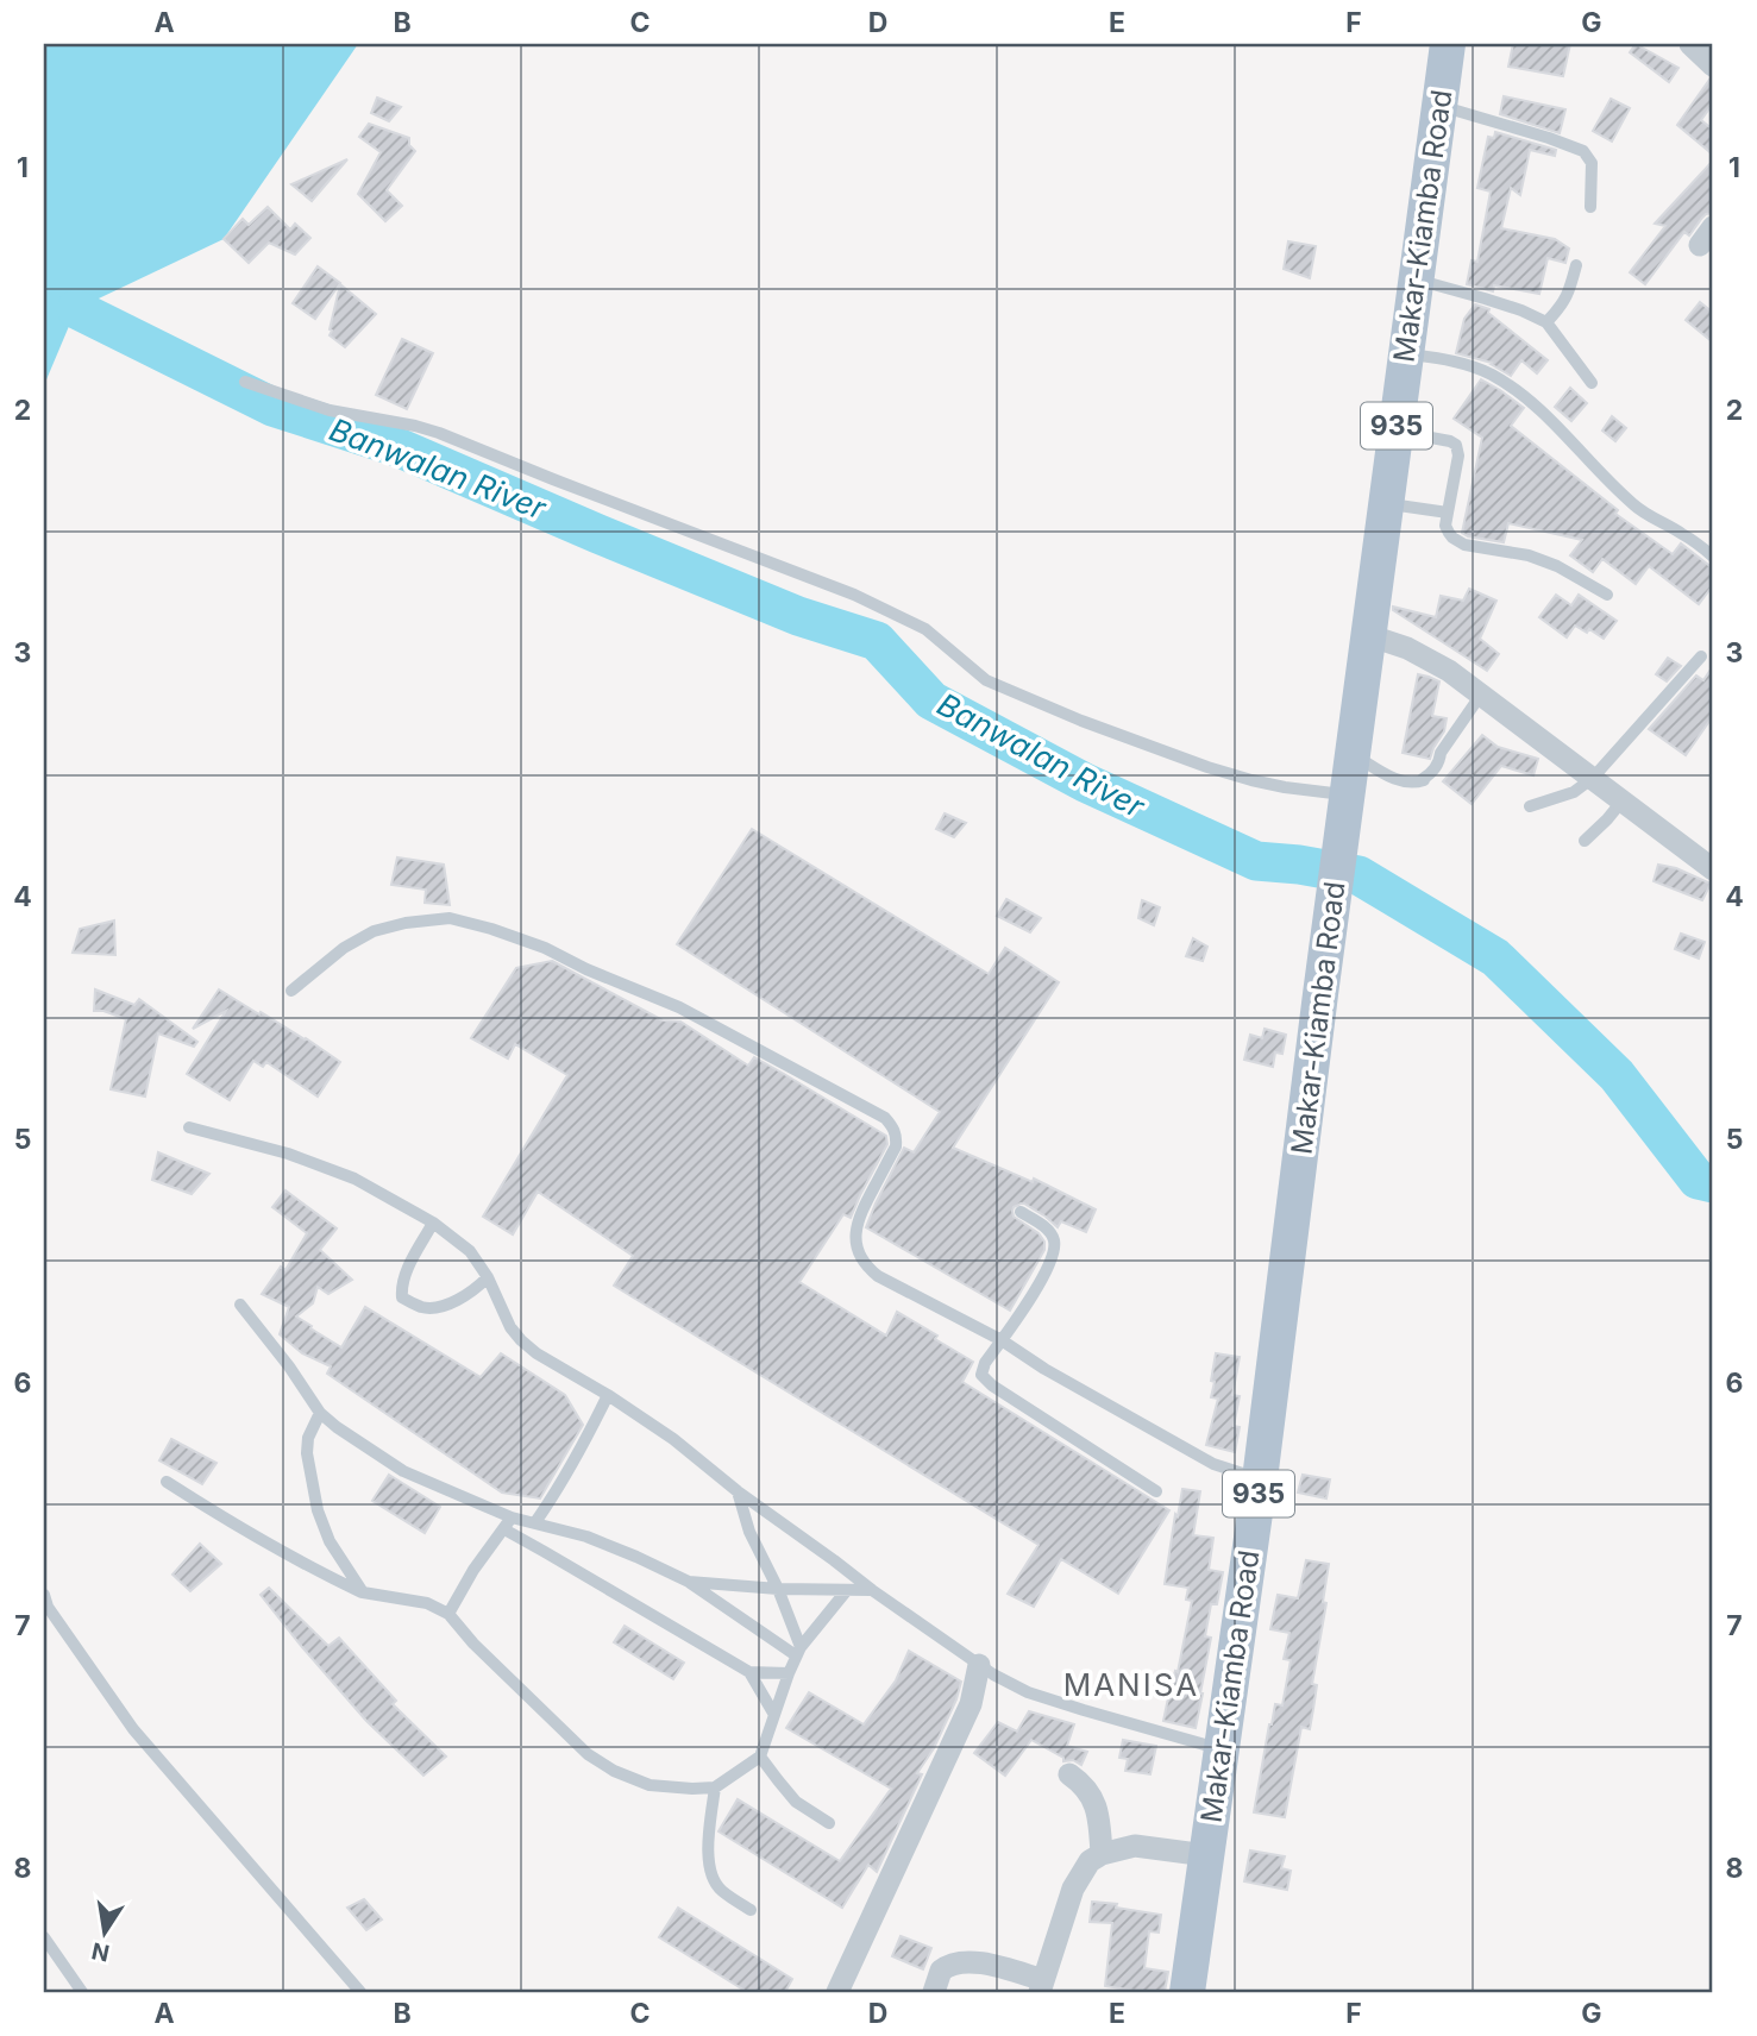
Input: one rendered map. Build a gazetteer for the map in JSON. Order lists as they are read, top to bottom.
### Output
{
  "streets": {
    "main road": ["Makar-Kiamba Road", "935"]
  },
  "districts": ["MANISA"],
  "water": ["Banwalan River"],
  "north": "bottom",
  "grid": {
    "columns": [
      "A",
      "B",
      "C",
      "D",
      "E",
      "F",
      "G"
    ],
    "rows": [
      "1",
      "2",
      "3",
      "4",
      "5",
      "6",
      "7",
      "8"
    ]
  }
}
